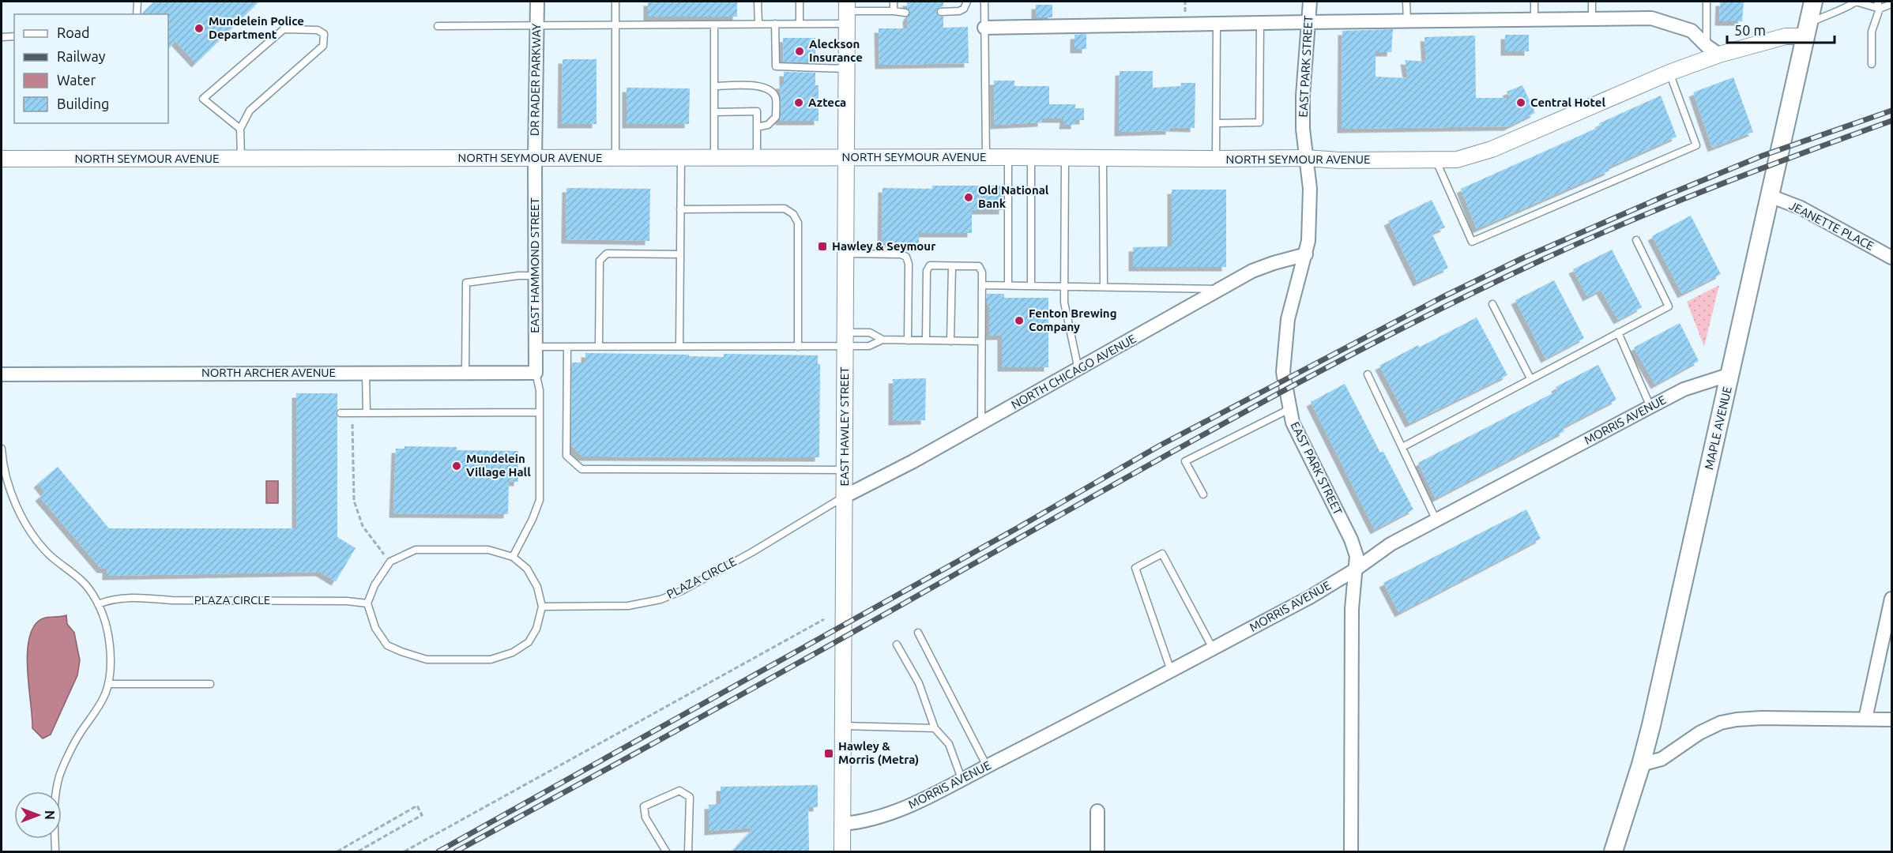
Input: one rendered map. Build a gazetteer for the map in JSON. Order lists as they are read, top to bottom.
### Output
{
  "streets": {
    "main road": ["MAPLE AVENUE"],
    "street": [
      "EAST PARK STREET",
      "DR RADER PARKWAY",
      "NORTH SEYMOUR AVENUE",
      "JEANETTE PLACE",
      "EAST HAMMOND STREET",
      "NORTH CHICAGO AVENUE",
      "NORTH ARCHER AVENUE",
      "MORRIS AVENUE",
      "EAST HAWLEY STREET"
    ],
    "lane": ["PLAZA CIRCLE"]
  },
  "crossings": [
    ["EAST PARK STREET", "NORTH SEYMOUR AVENUE"],
    ["EAST PARK STREET", "NORTH CHICAGO AVENUE"],
    ["EAST PARK STREET", "MORRIS AVENUE"],
    ["DR RADER PARKWAY", "NORTH SEYMOUR AVENUE"],
    ["DR RADER PARKWAY", "EAST HAMMOND STREET"],
    ["NORTH SEYMOUR AVENUE", "EAST HAMMOND STREET"],
    ["NORTH SEYMOUR AVENUE", "EAST HAWLEY STREET"],
    ["NORTH SEYMOUR AVENUE", "MAPLE AVENUE"],
    ["JEANETTE PLACE", "MAPLE AVENUE"],
    ["EAST HAMMOND STREET", "NORTH ARCHER AVENUE"],
    ["NORTH CHICAGO AVENUE", "EAST HAWLEY STREET"],
    ["NORTH CHICAGO AVENUE", "PLAZA CIRCLE"],
    ["MORRIS AVENUE", "EAST HAWLEY STREET"],
    ["MORRIS AVENUE", "MAPLE AVENUE"],
    ["EAST HAWLEY STREET", "PLAZA CIRCLE"]
  ],
  "places": {
    "other": [
      "Mundelein Police Department",
      "Aleckson Insurance",
      "Azteca",
      "Central Hotel",
      "Old National Bank",
      "Fenton Brewing Company",
      "Mundelein Village Hall"
    ],
    "transit": ["Hawley & Seymour", "Hawley & Morris (Metra)"]
  },
  "legend": [
    "Road",
    "Railway",
    "Water",
    "Building"
  ],
  "scale_bar": "50 m",
  "north": "right"
}
